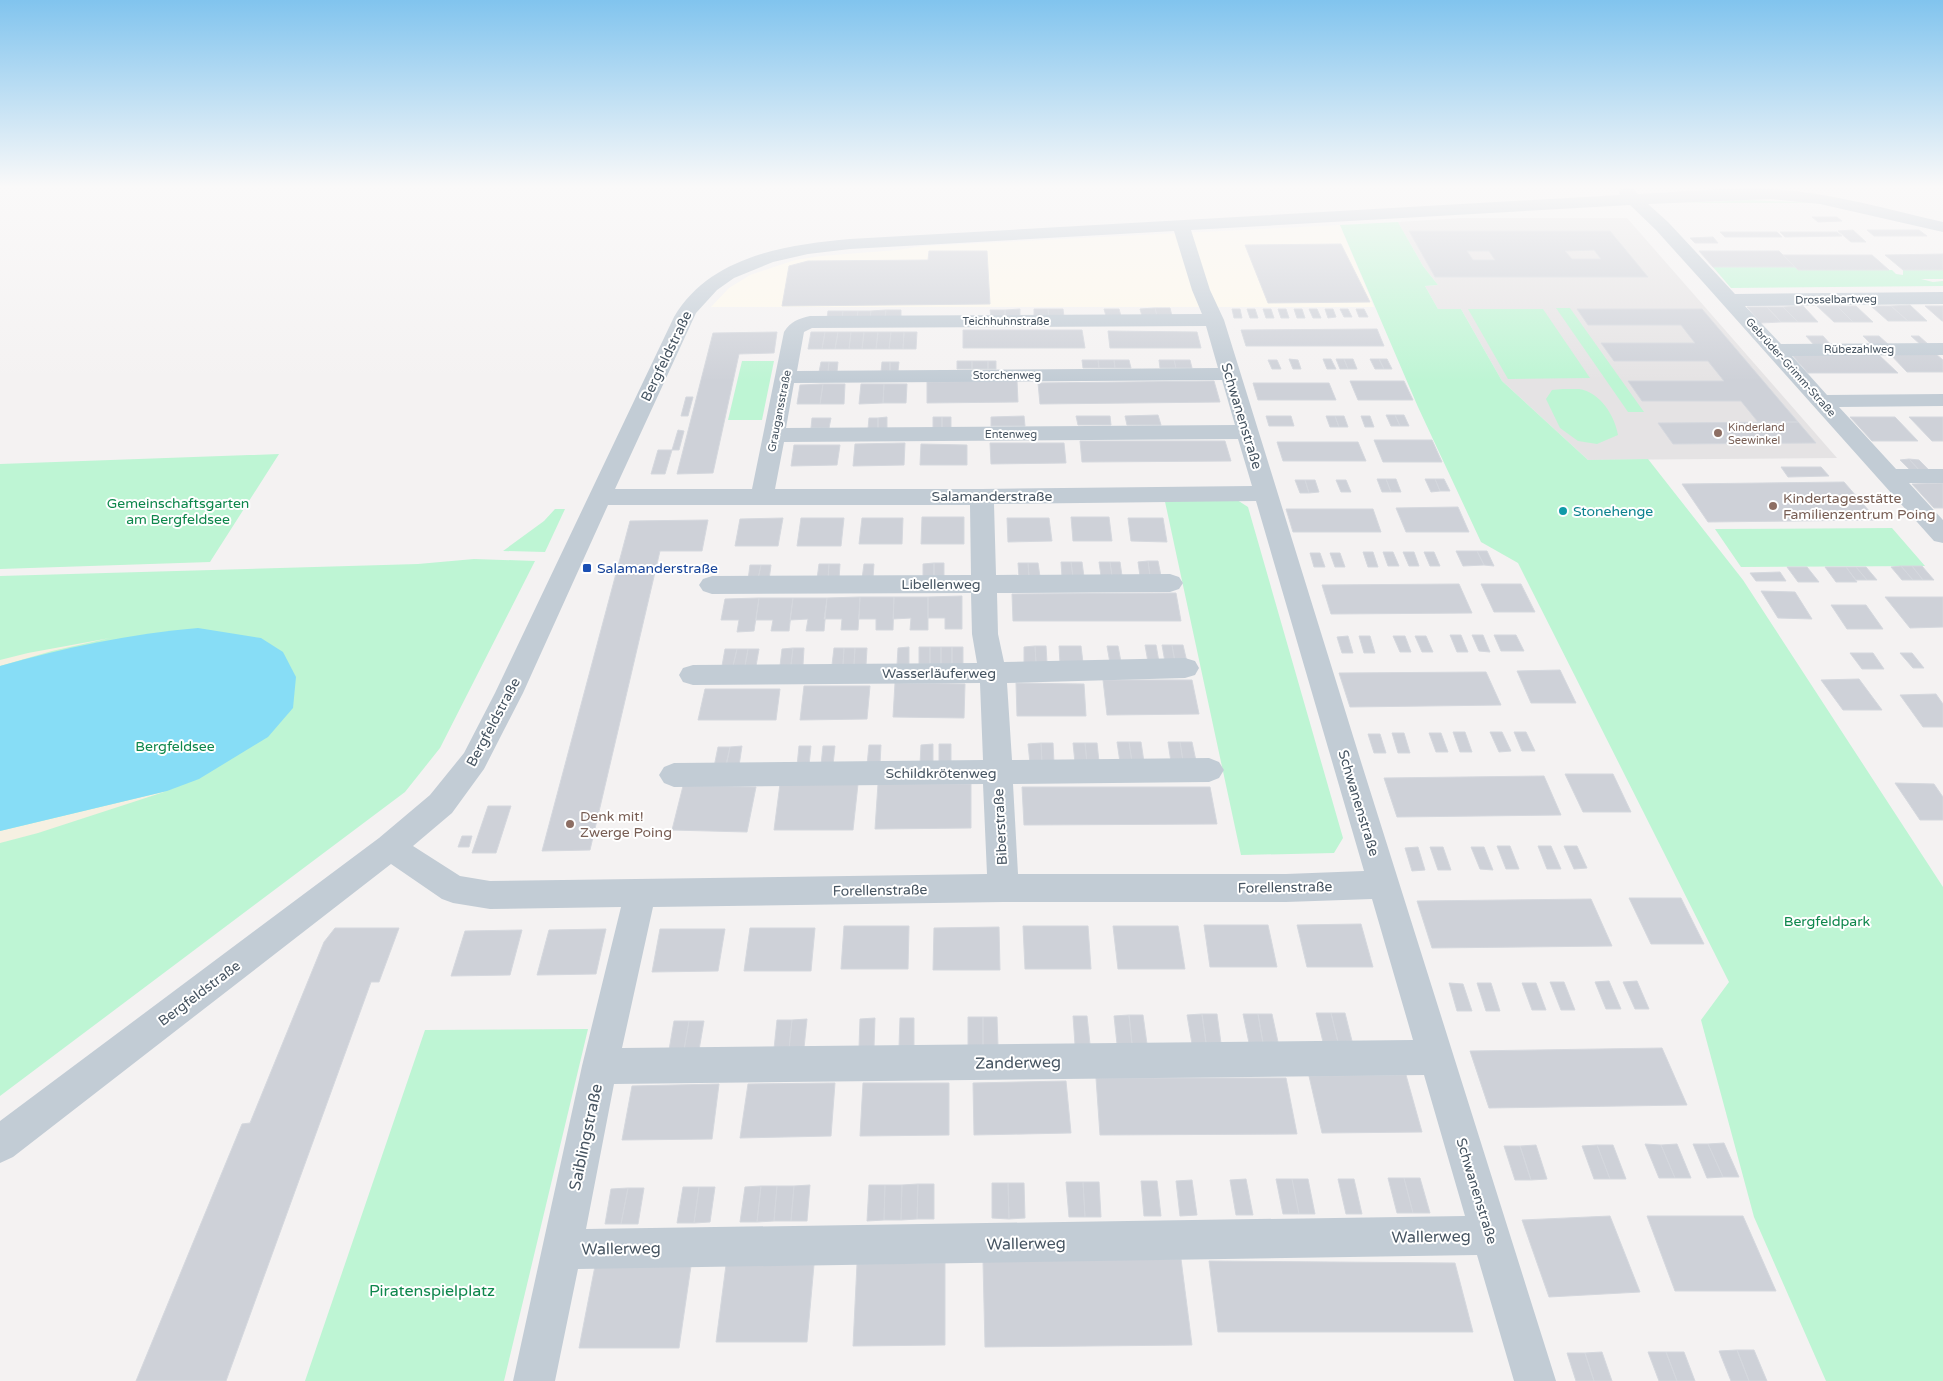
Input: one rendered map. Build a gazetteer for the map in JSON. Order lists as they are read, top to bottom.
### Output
{
  "streets": {
    "street": [
      "Drosselbartweg",
      "Teichhuhnstraße",
      "Rübezahlweg",
      "Bergfeldstraße",
      "Gebrüder-Grimm-Straße",
      "Storchenweg",
      "Graugansstraße",
      "Schwanenstraße",
      "Entenweg",
      "Salamanderstraße",
      "Libellenweg",
      "Wasserläuferweg",
      "Schildkrötenweg",
      "Biberstraße",
      "Forellenstraße",
      "Zanderweg",
      "Saiblingstraße",
      "Wallerweg"
    ]
  },
  "crossings": [
    ["Drosselbartweg", "Gebrüder-Grimm-Straße"],
    ["Teichhuhnstraße", "Graugansstraße"],
    ["Teichhuhnstraße", "Schwanenstraße"],
    ["Rübezahlweg", "Gebrüder-Grimm-Straße"],
    ["Bergfeldstraße", "Salamanderstraße"],
    ["Bergfeldstraße", "Forellenstraße"],
    ["Storchenweg", "Graugansstraße"],
    ["Storchenweg", "Schwanenstraße"],
    ["Graugansstraße", "Entenweg"],
    ["Graugansstraße", "Salamanderstraße"],
    ["Schwanenstraße", "Entenweg"],
    ["Schwanenstraße", "Salamanderstraße"],
    ["Schwanenstraße", "Forellenstraße"],
    ["Schwanenstraße", "Zanderweg"],
    ["Schwanenstraße", "Wallerweg"],
    ["Salamanderstraße", "Biberstraße"],
    ["Libellenweg", "Biberstraße"],
    ["Wasserläuferweg", "Biberstraße"],
    ["Schildkrötenweg", "Biberstraße"],
    ["Biberstraße", "Forellenstraße"],
    ["Forellenstraße", "Saiblingstraße"],
    ["Zanderweg", "Saiblingstraße"],
    ["Saiblingstraße", "Wallerweg"]
  ],
  "parks": [
    "Gemeinschaftsgarten am Bergfeldsee",
    "Bergfeldsee",
    "Bergfeldpark",
    "Piratenspielplatz"
  ],
  "places": {
    "other": [
      "Kinderland Seewinkel",
      "Kindertagesstätte Familienzentrum Poing",
      "Stonehenge",
      "Denk mit! Zwerge Poing"
    ],
    "transit": ["Salamanderstraße"]
  }
}
